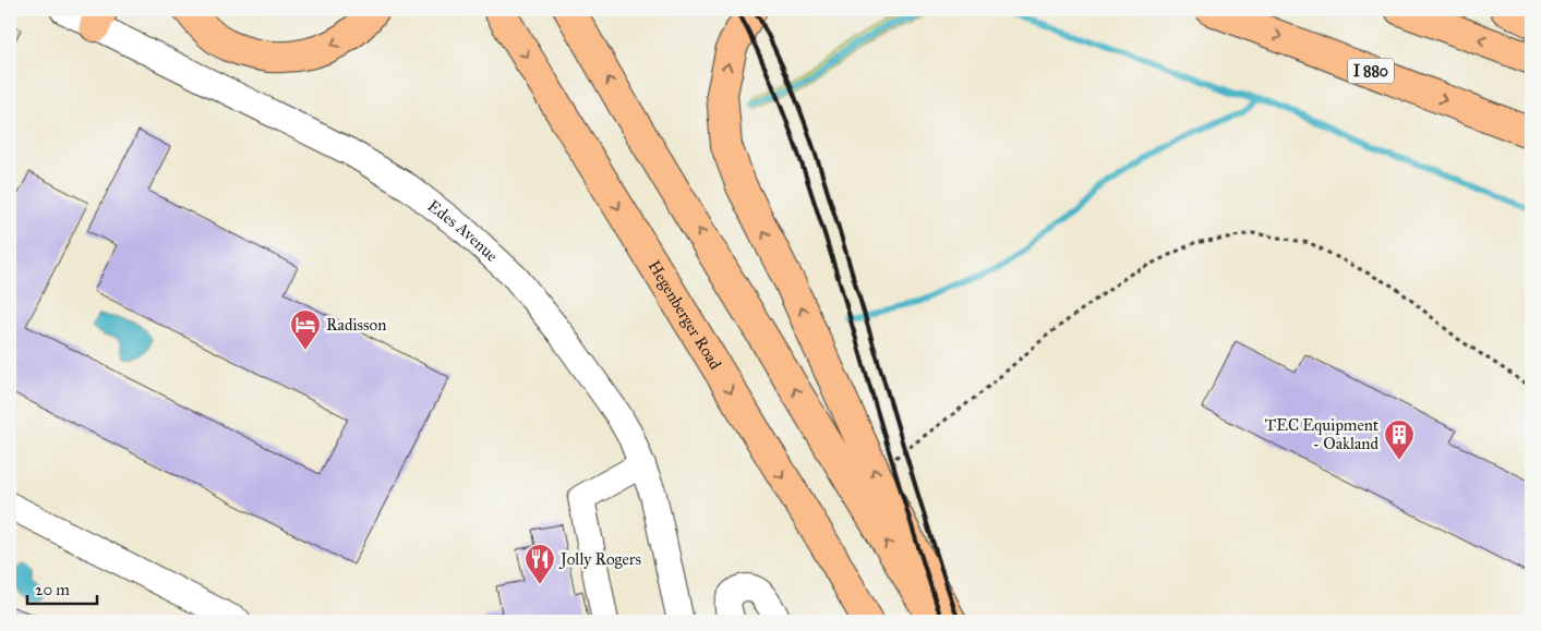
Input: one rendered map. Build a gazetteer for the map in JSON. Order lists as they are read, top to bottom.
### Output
{
  "streets": {
    "main road": ["I 880", "Hegenberger Road"],
    "street": ["Edes Avenue"]
  },
  "places": {
    "hotel": ["Radisson"],
    "building": ["TEC Equipment - Oakland"],
    "restaurant": ["Jolly Rogers"]
  },
  "scale_bar": "20 m"
}
